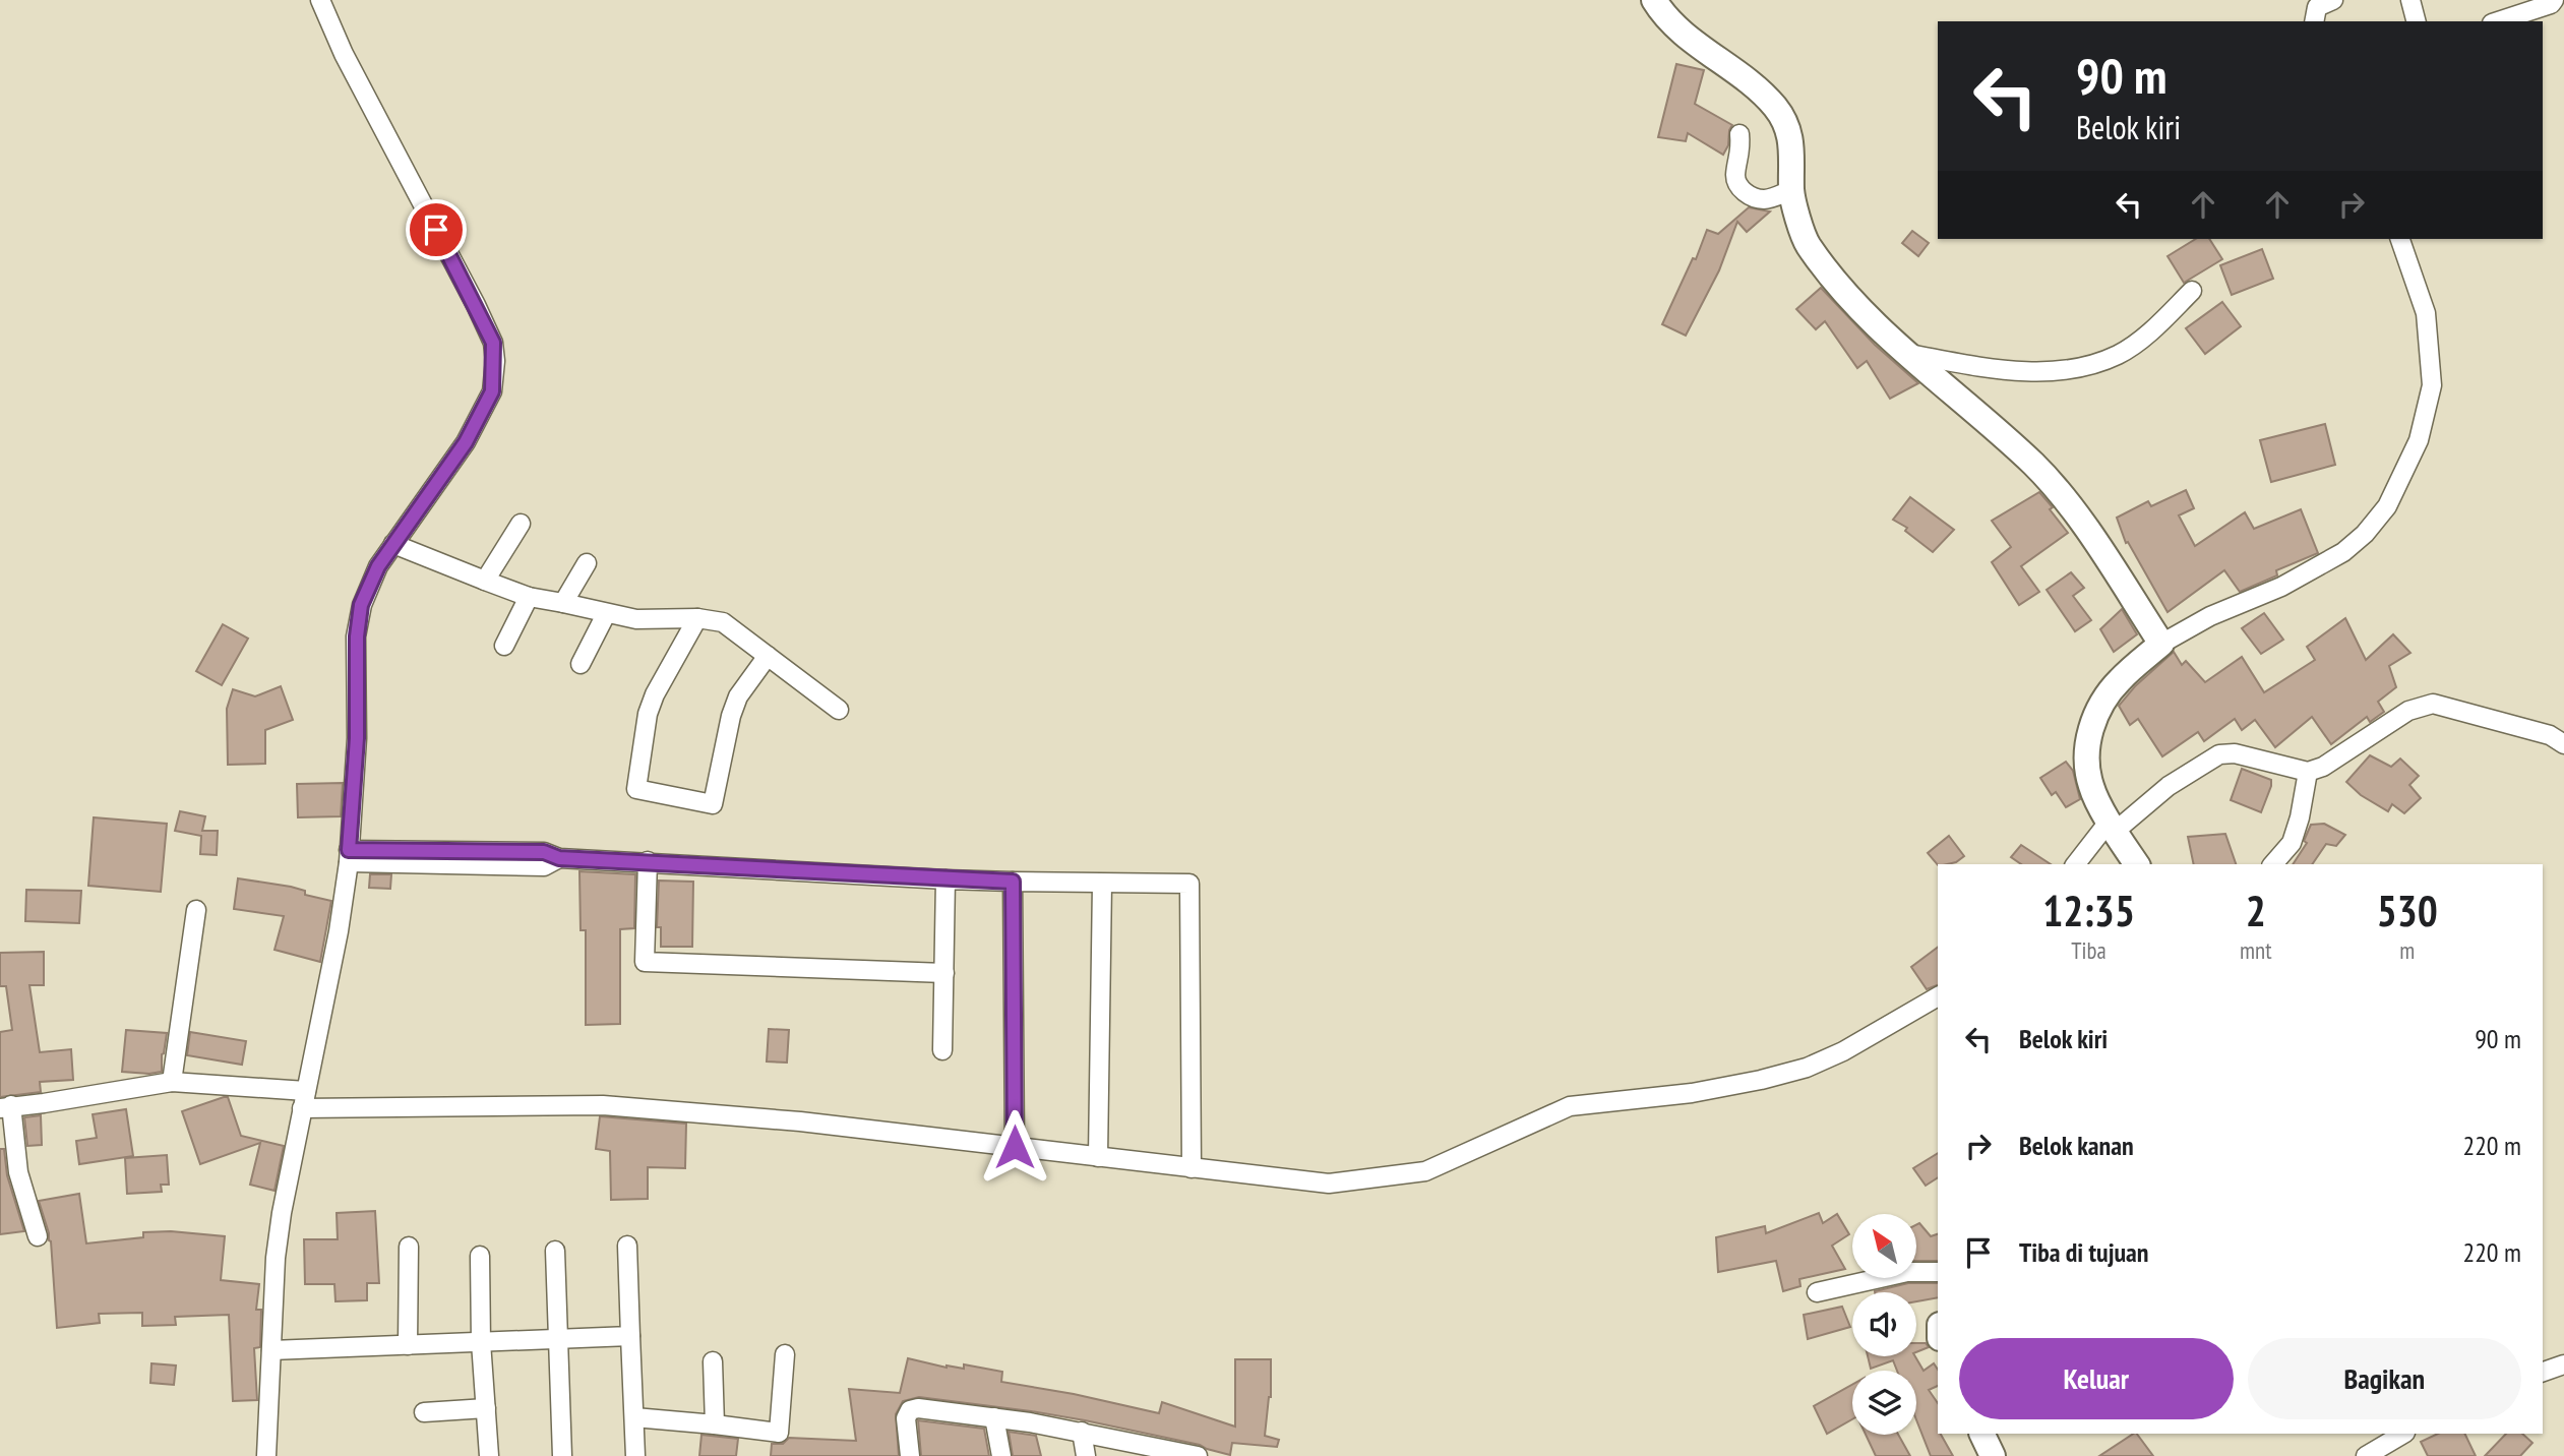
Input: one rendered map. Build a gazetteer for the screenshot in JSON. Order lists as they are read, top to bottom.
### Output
{
  "north": "top left",
  "page": {
    "turn": ["90 m", "Belok kiri"],
    "eta": [
      "12:35",
      "Tiba",
      "2",
      "mnt",
      "530",
      "m"
    ],
    "list": [
      {
        "name": "Belok kiri",
        "value": "90 m"
      },
      {
        "name": "Belok kanan",
        "value": "220 m"
      },
      {
        "name": "Tiba di tujuan",
        "value": "220 m"
      }
    ],
    "buttons": ["Keluar", "Bagikan"]
  }
}
